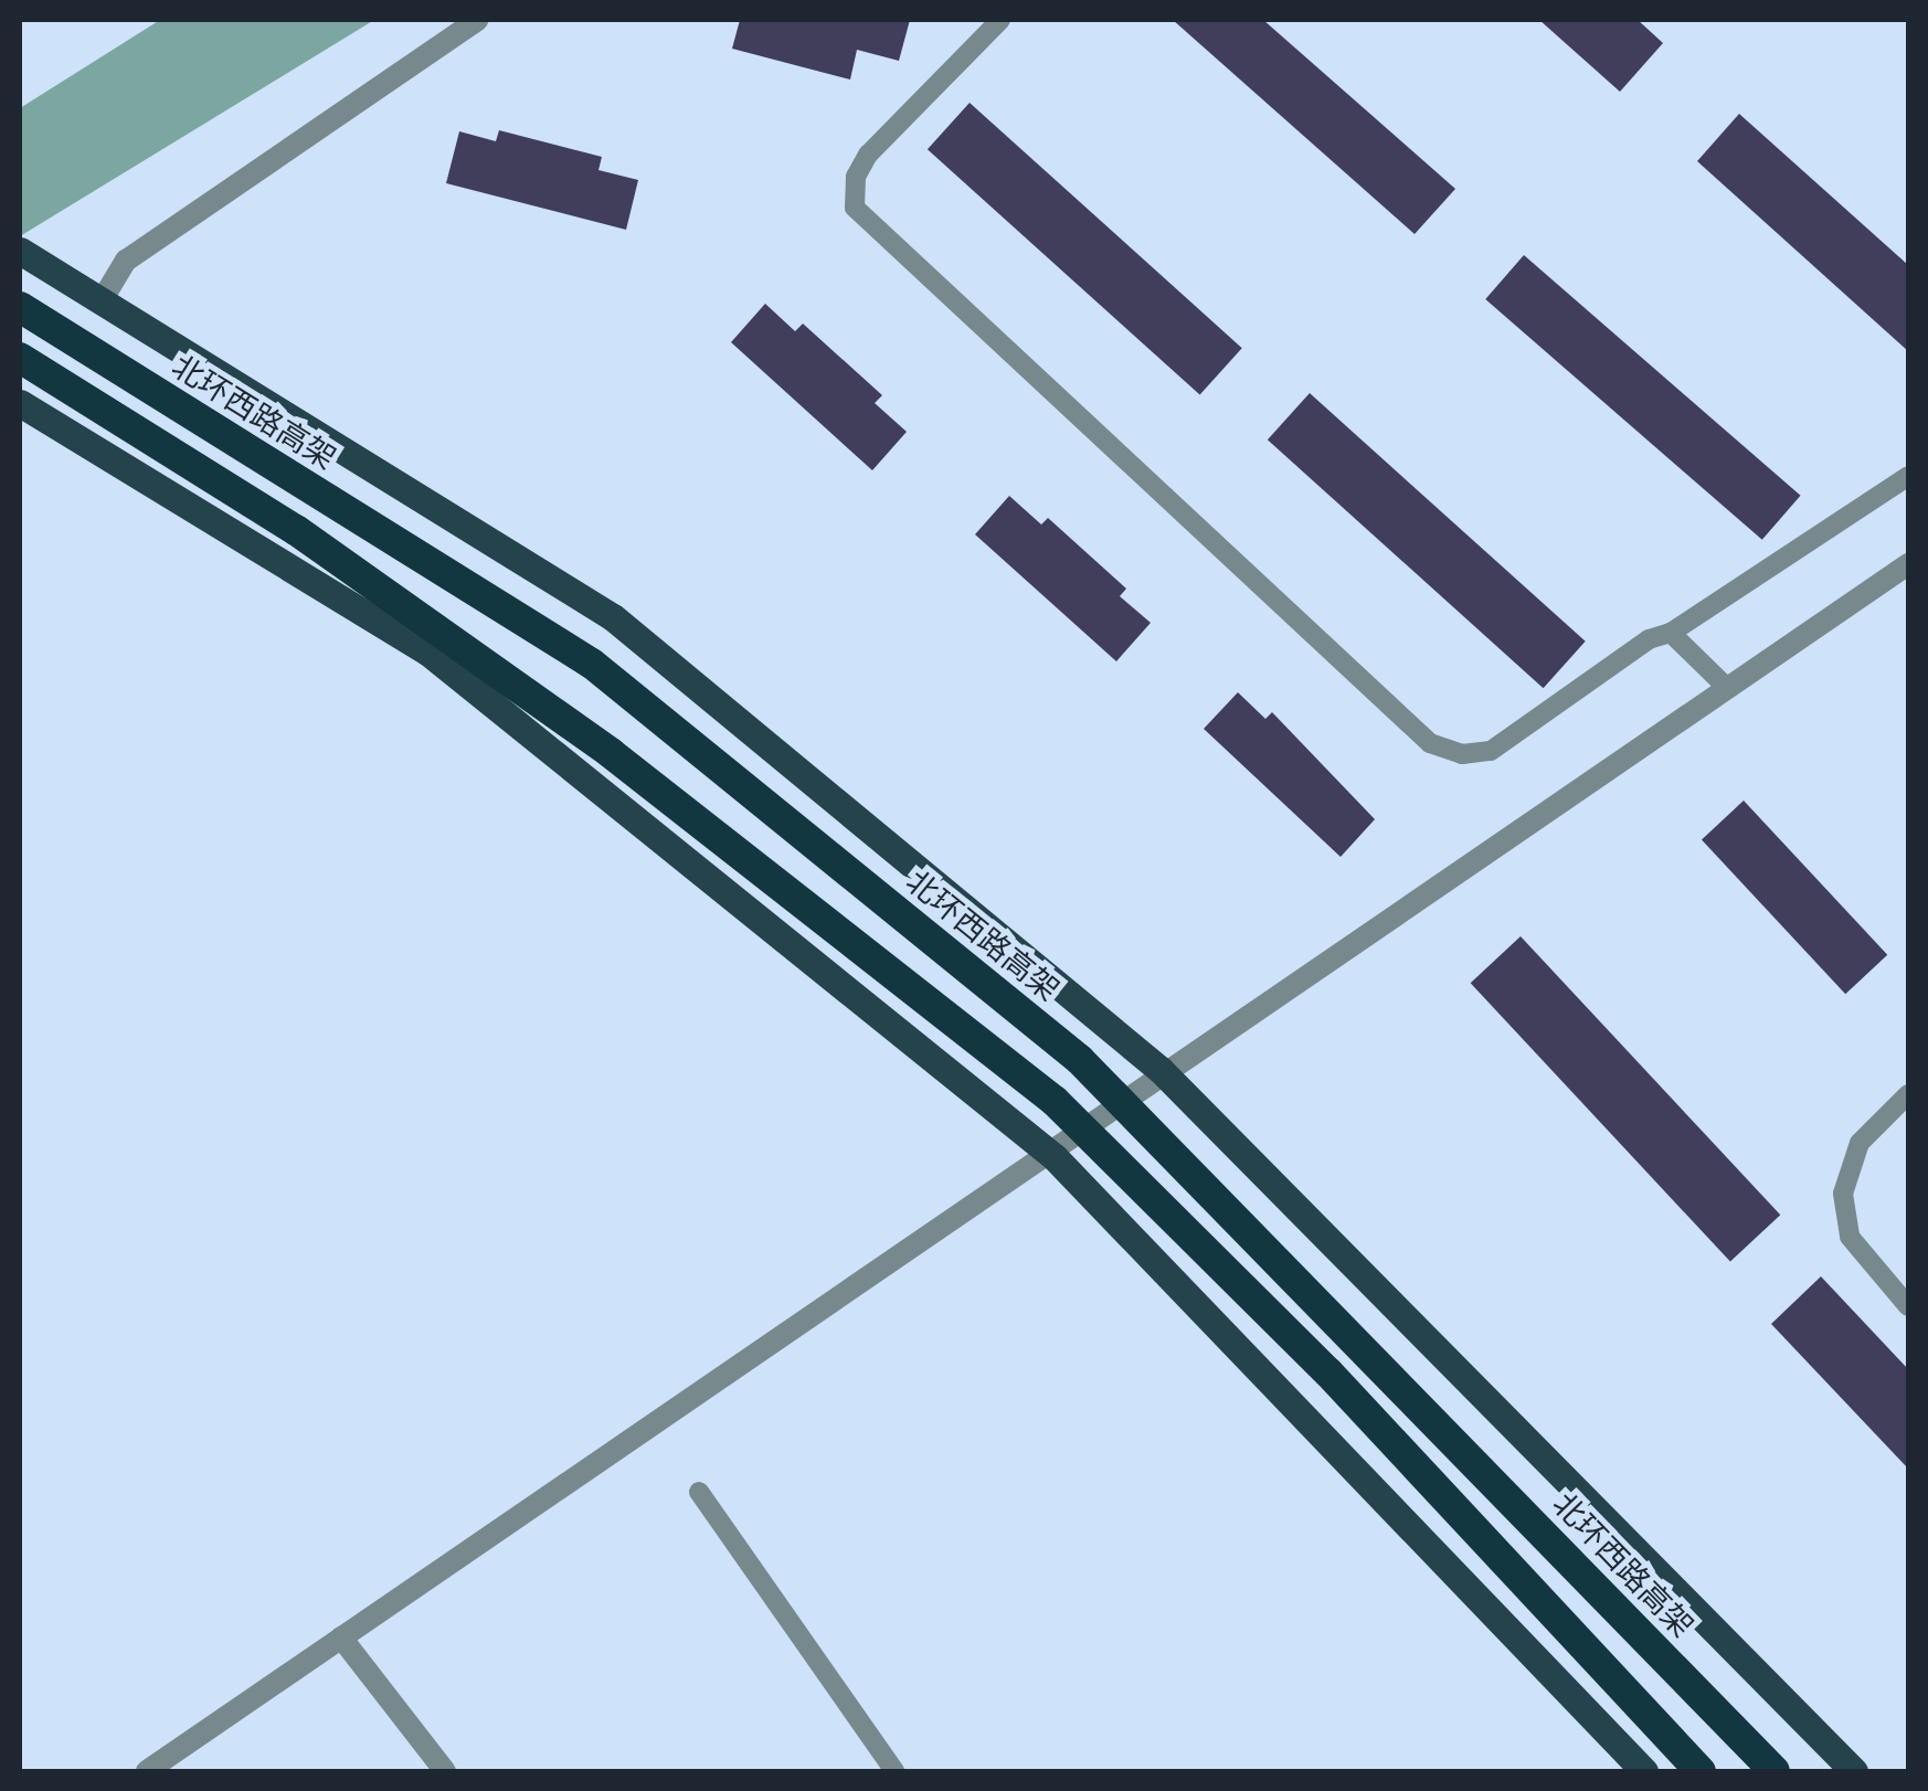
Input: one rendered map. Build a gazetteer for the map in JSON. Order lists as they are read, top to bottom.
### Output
{
  "streets": {
    "highway": ["北环西路高架"]
  }
}
